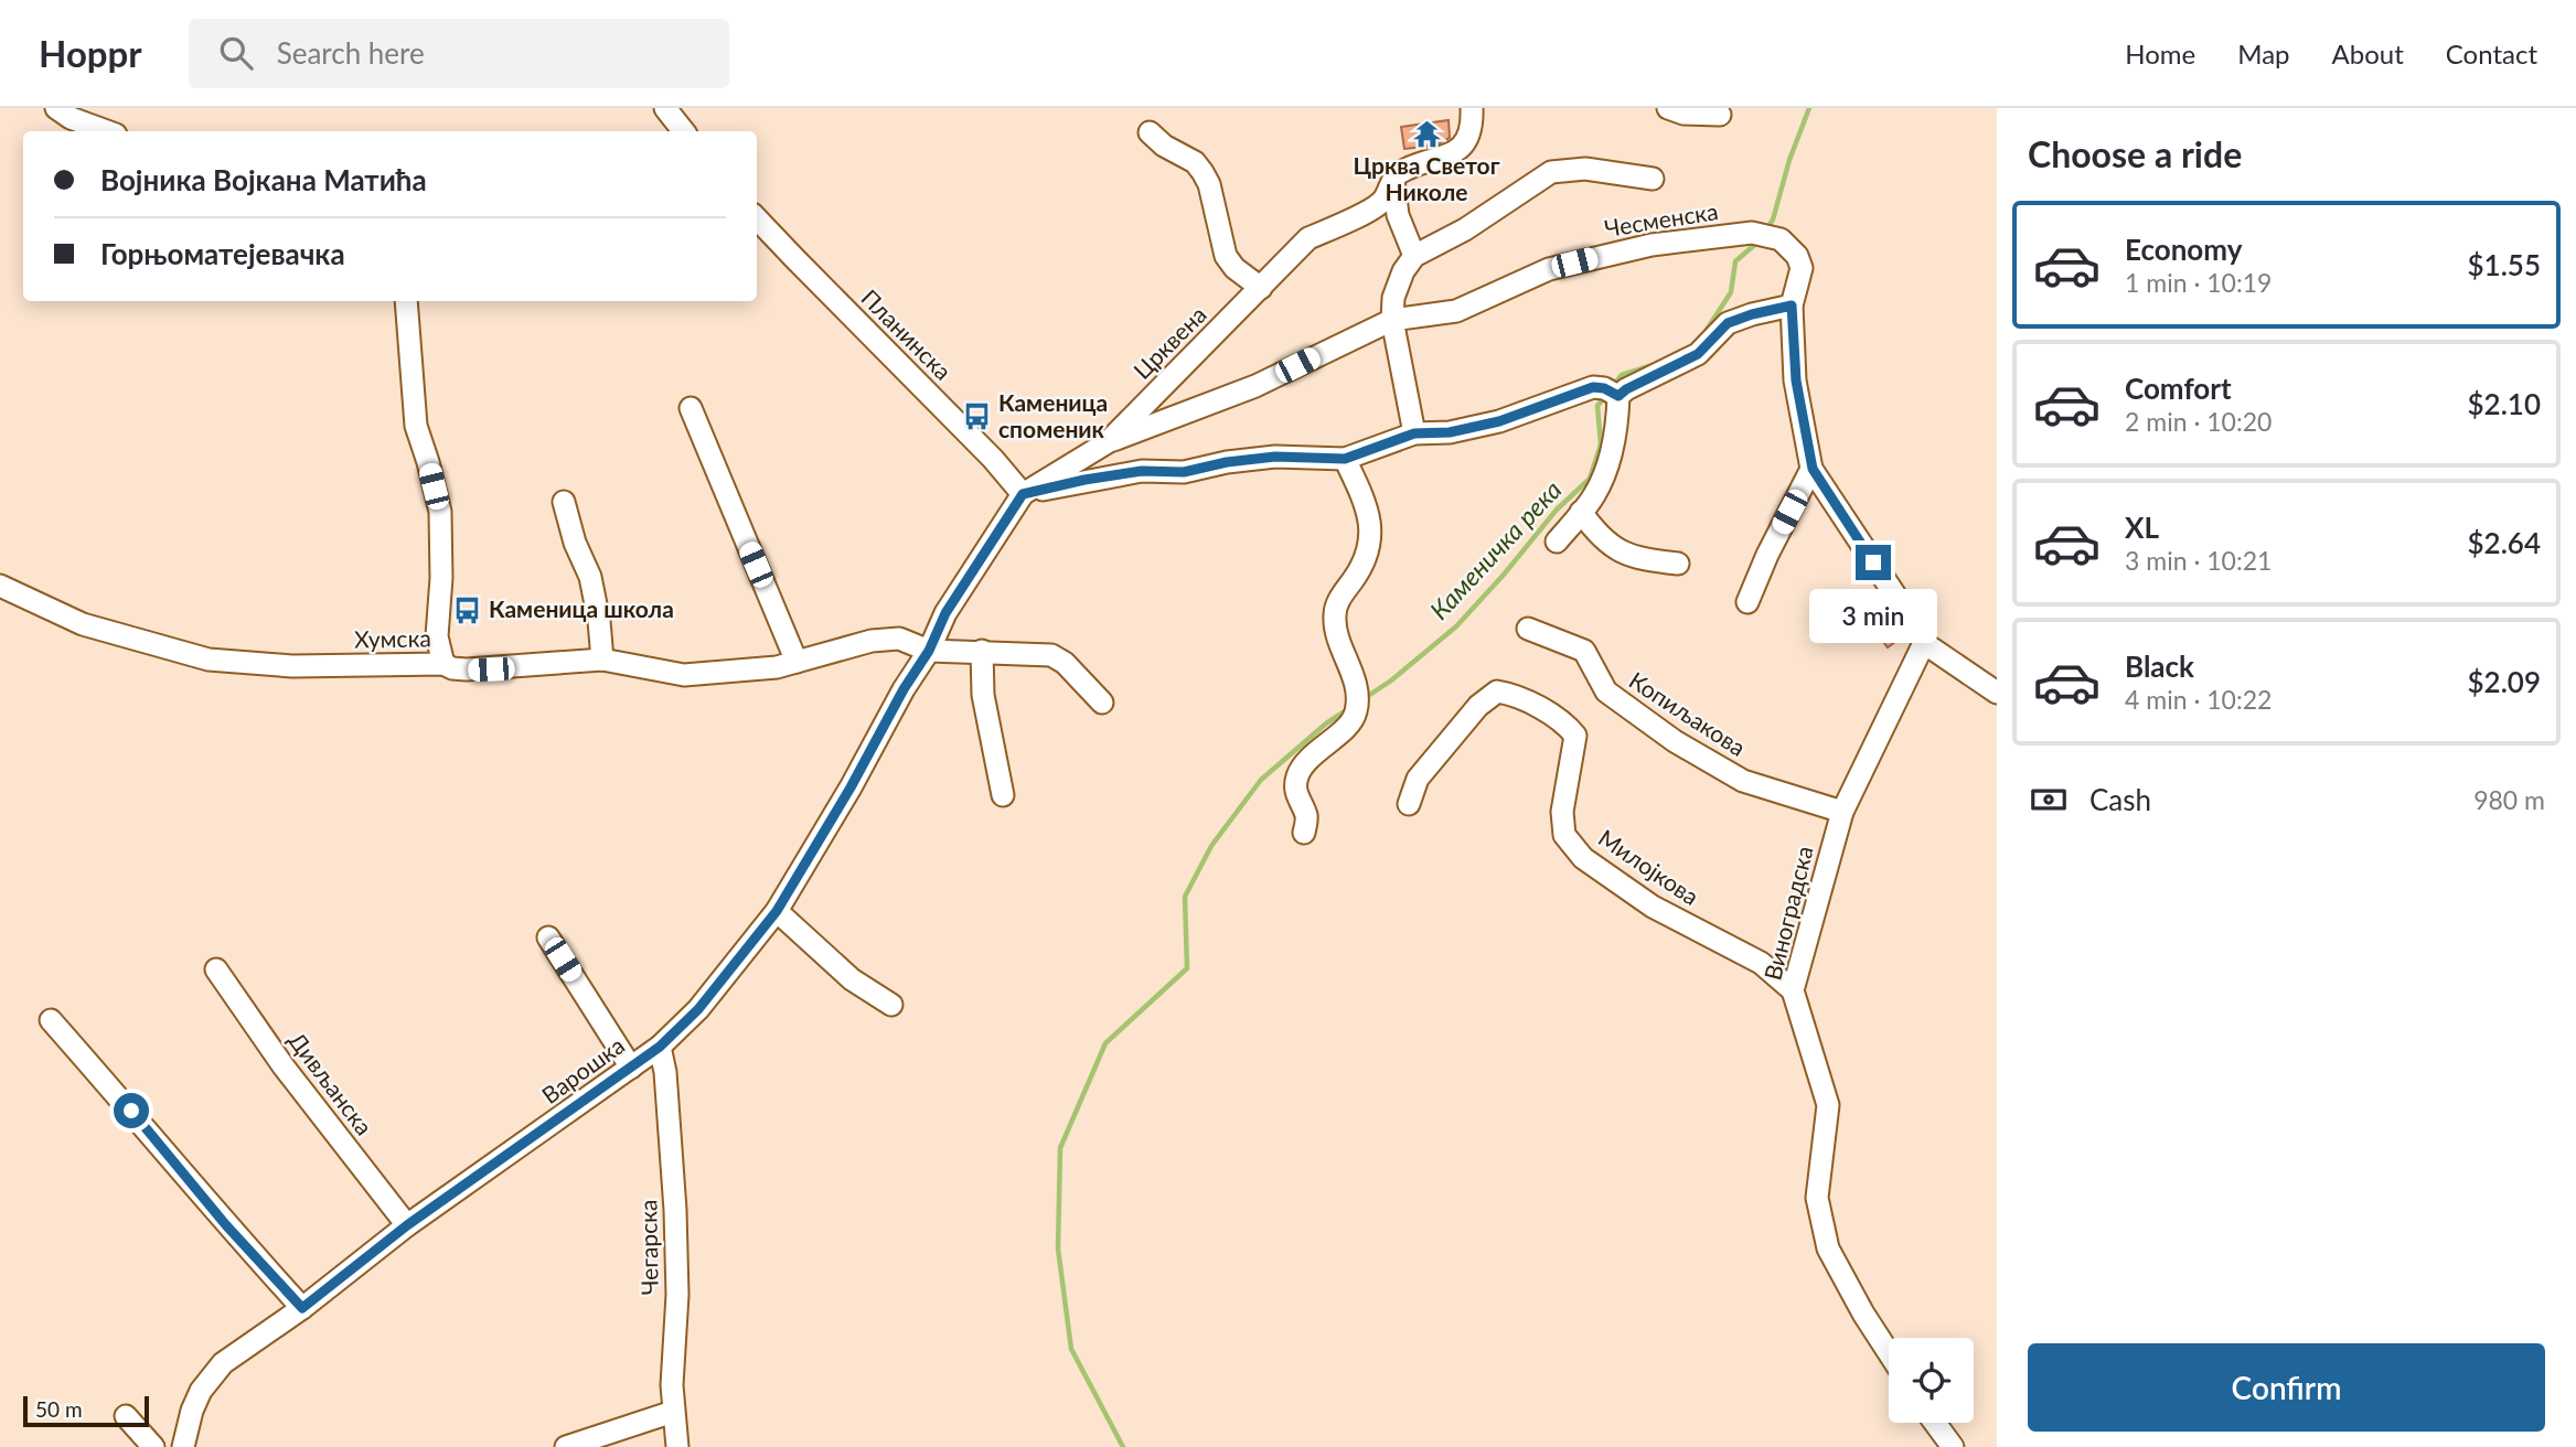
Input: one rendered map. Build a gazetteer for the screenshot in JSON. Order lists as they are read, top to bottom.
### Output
{
  "streets": {
    "street": [
      "Чесменска",
      "Планинска",
      "Црквена",
      "Хумска",
      "Копиљакова",
      "Милојкова",
      "Виноградска",
      "Варошка",
      "Дивљанска",
      "Чегарска"
    ]
  },
  "crossings": [
    ["Чесменска", "Црквена"],
    ["Планинска", "Црквена"],
    ["Црквена", "Хумска"],
    ["Црквена", "Варошка"],
    ["Хумска", "Варошка"],
    ["Копиљакова", "Виноградска"],
    ["Милојкова", "Виноградска"],
    ["Варошка", "Дивљанска"],
    ["Варошка", "Чегарска"]
  ],
  "water": ["Каменичка река"],
  "places": {
    "temple": ["Црква Светог Николе"],
    "bus stop": ["Каменица споменик", "Каменица школа"]
  },
  "scale_bar": "50 m",
  "page": {
    "header": "Hoppr",
    "search": "Search here",
    "nav": [
      "Home",
      "Map",
      "About",
      "Contact"
    ],
    "heading": "Choose a ride",
    "banner": ["Војника Војкана Матића", "Горњоматејевачка"],
    "list": [
      {
        "name": "Economy",
        "note": "1 min · 10:19",
        "value": "$1.55"
      },
      {
        "name": "Comfort",
        "note": "2 min · 10:20",
        "value": "$2.10"
      },
      {
        "name": "XL",
        "note": "3 min · 10:21",
        "value": "$2.64"
      },
      {
        "name": "Black",
        "note": "4 min · 10:22",
        "value": "$2.09"
      }
    ],
    "bubble": "3 min",
    "pay": ["Cash", "980 m"],
    "buttons": "Confirm",
    "scale": "50 m"
  }
}
